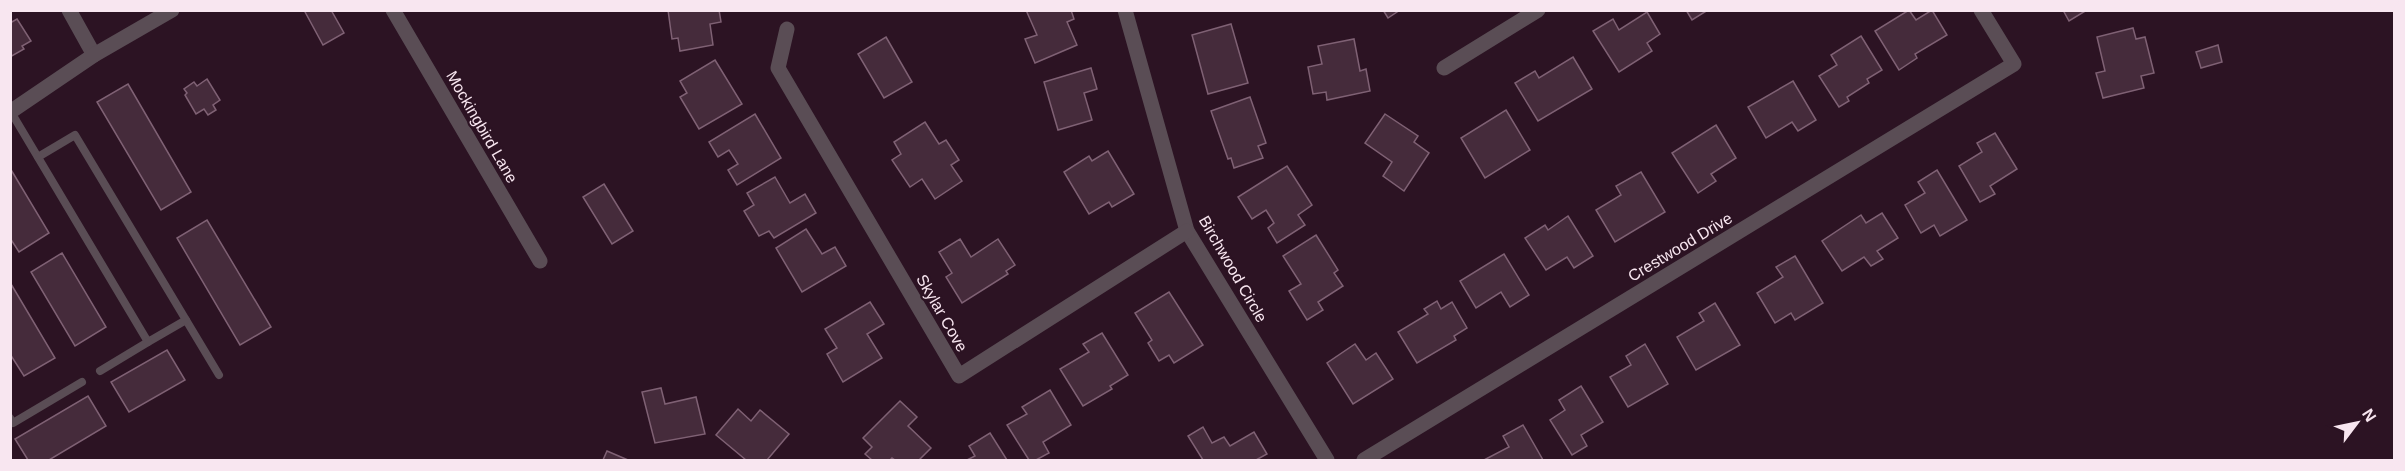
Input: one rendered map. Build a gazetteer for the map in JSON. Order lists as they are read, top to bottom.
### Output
{
  "streets": {
    "street": [
      "Mockingbird Lane",
      "Crestwood Drive",
      "Birchwood Circle",
      "Skylar Cove"
    ]
  },
  "crossings": [
    ["Birchwood Circle", "Skylar Cove"]
  ],
  "north": "top right"
}
